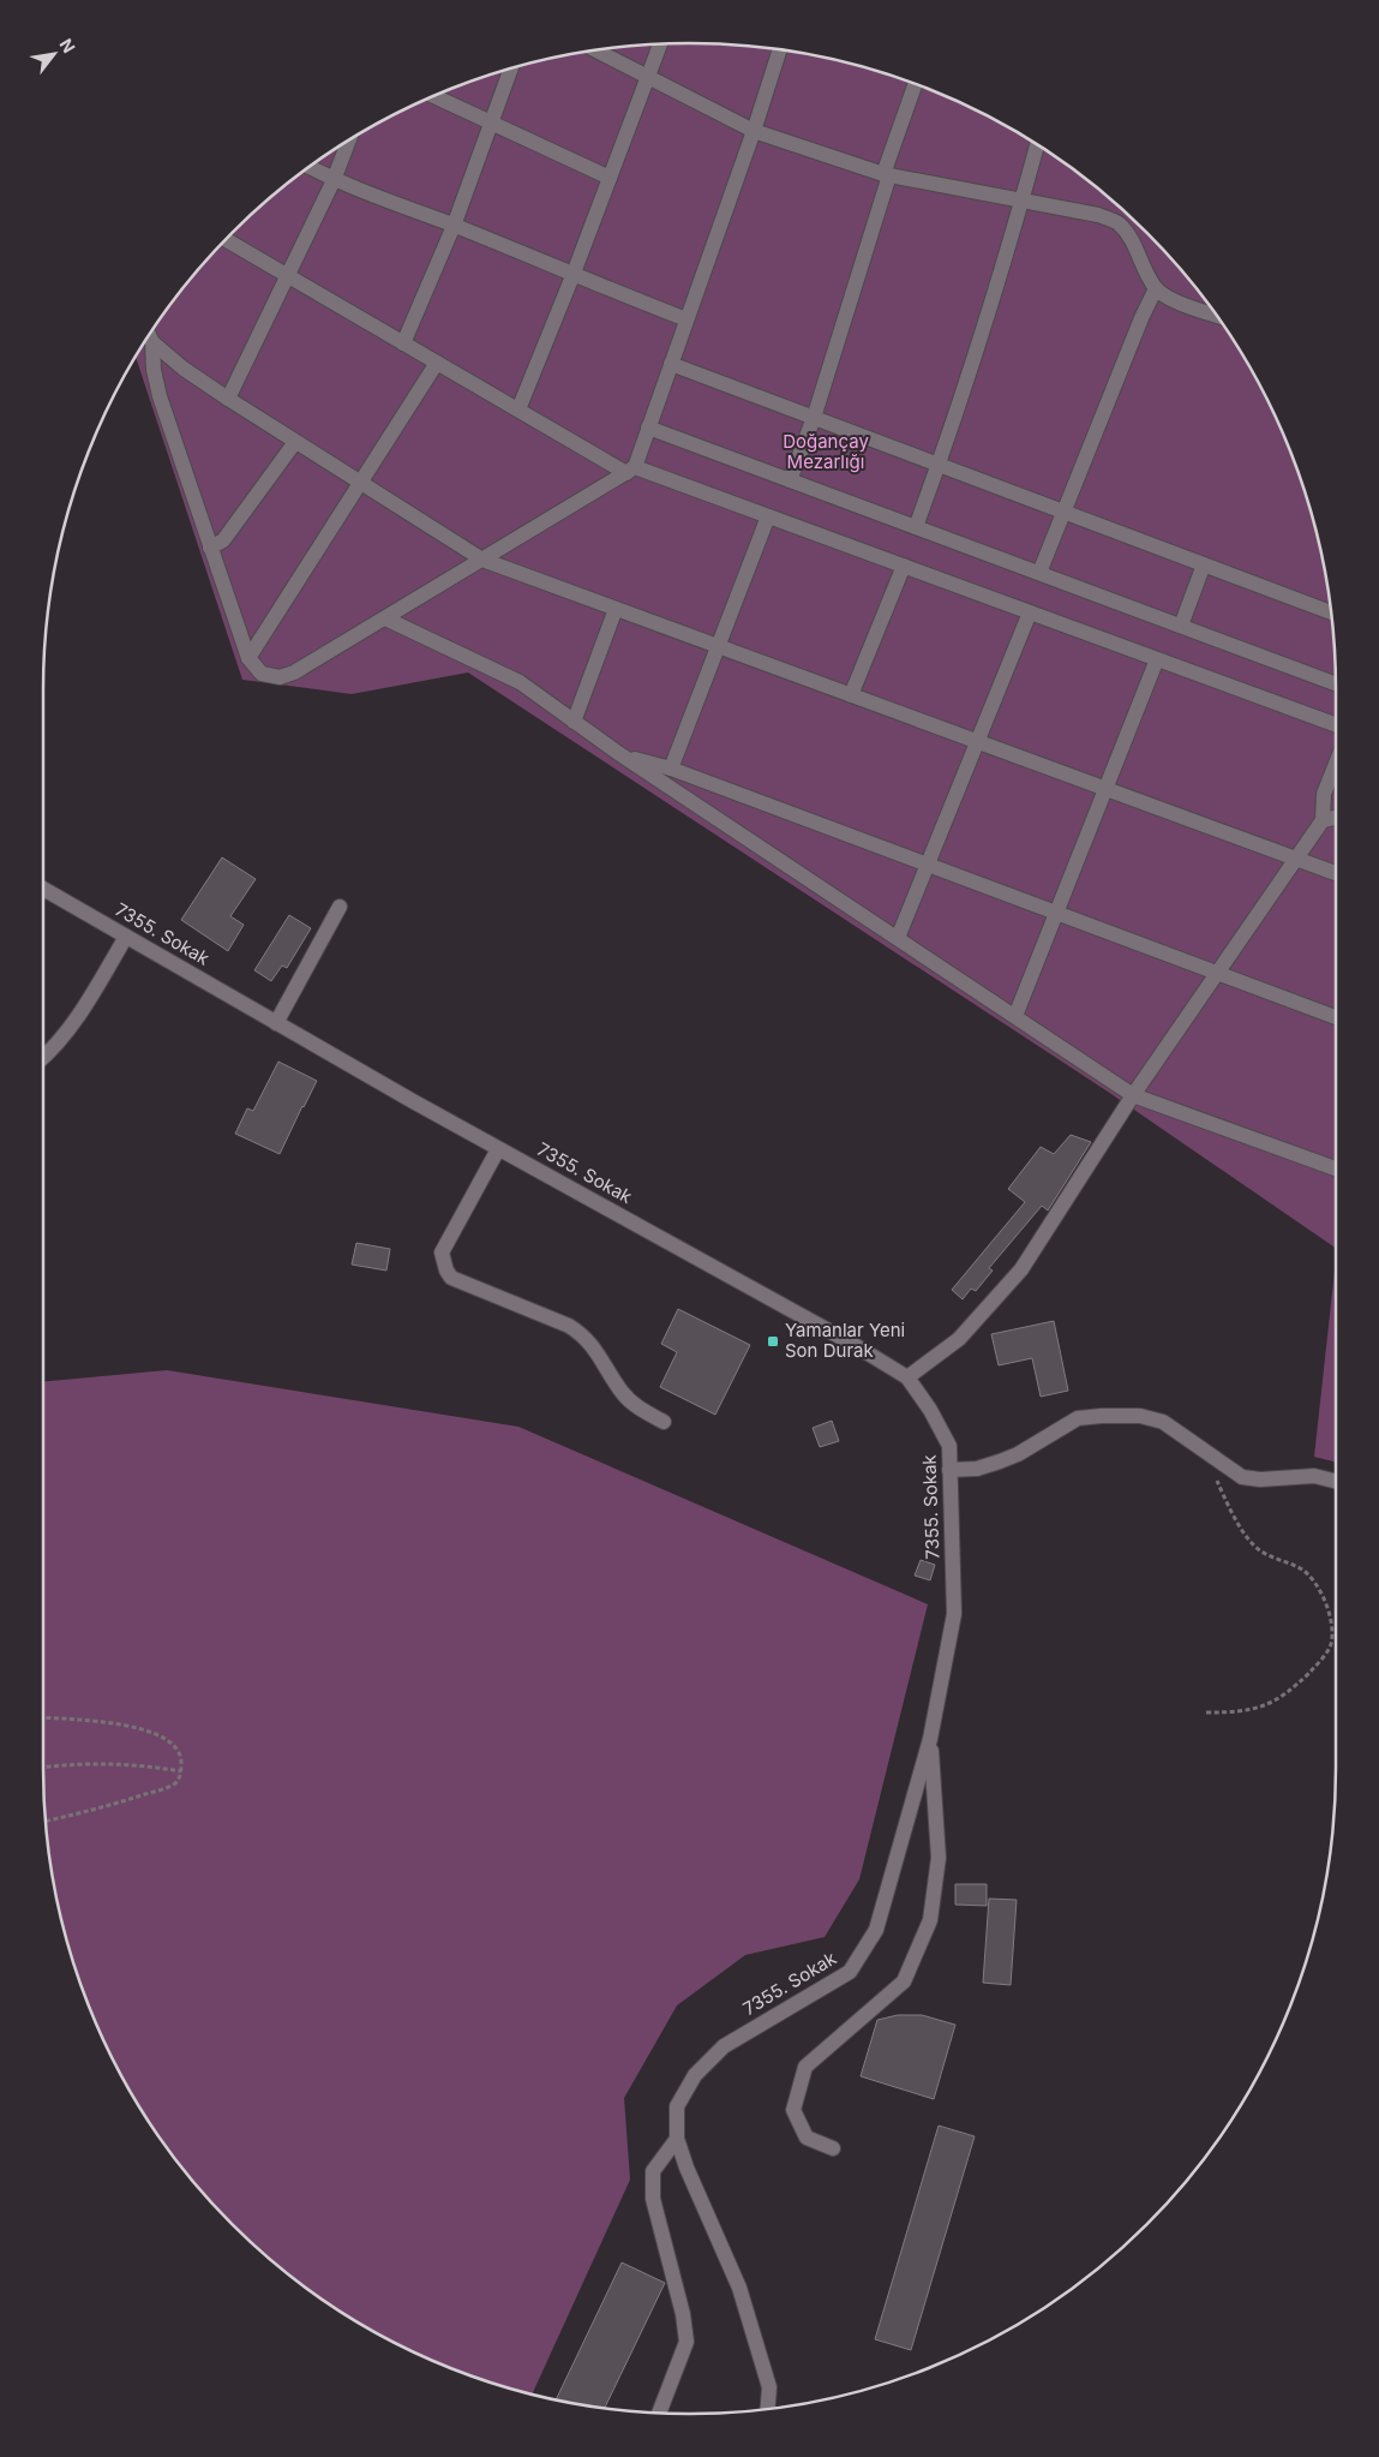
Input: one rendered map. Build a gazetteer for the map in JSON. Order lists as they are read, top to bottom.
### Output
{
  "streets": {
    "street": ["7355. Sokak"]
  },
  "parks": ["Doğançay Mezarlığı"],
  "places": {
    "transit": ["Yamanlar Yeni Son Durak"]
  },
  "north": "top right"
}
